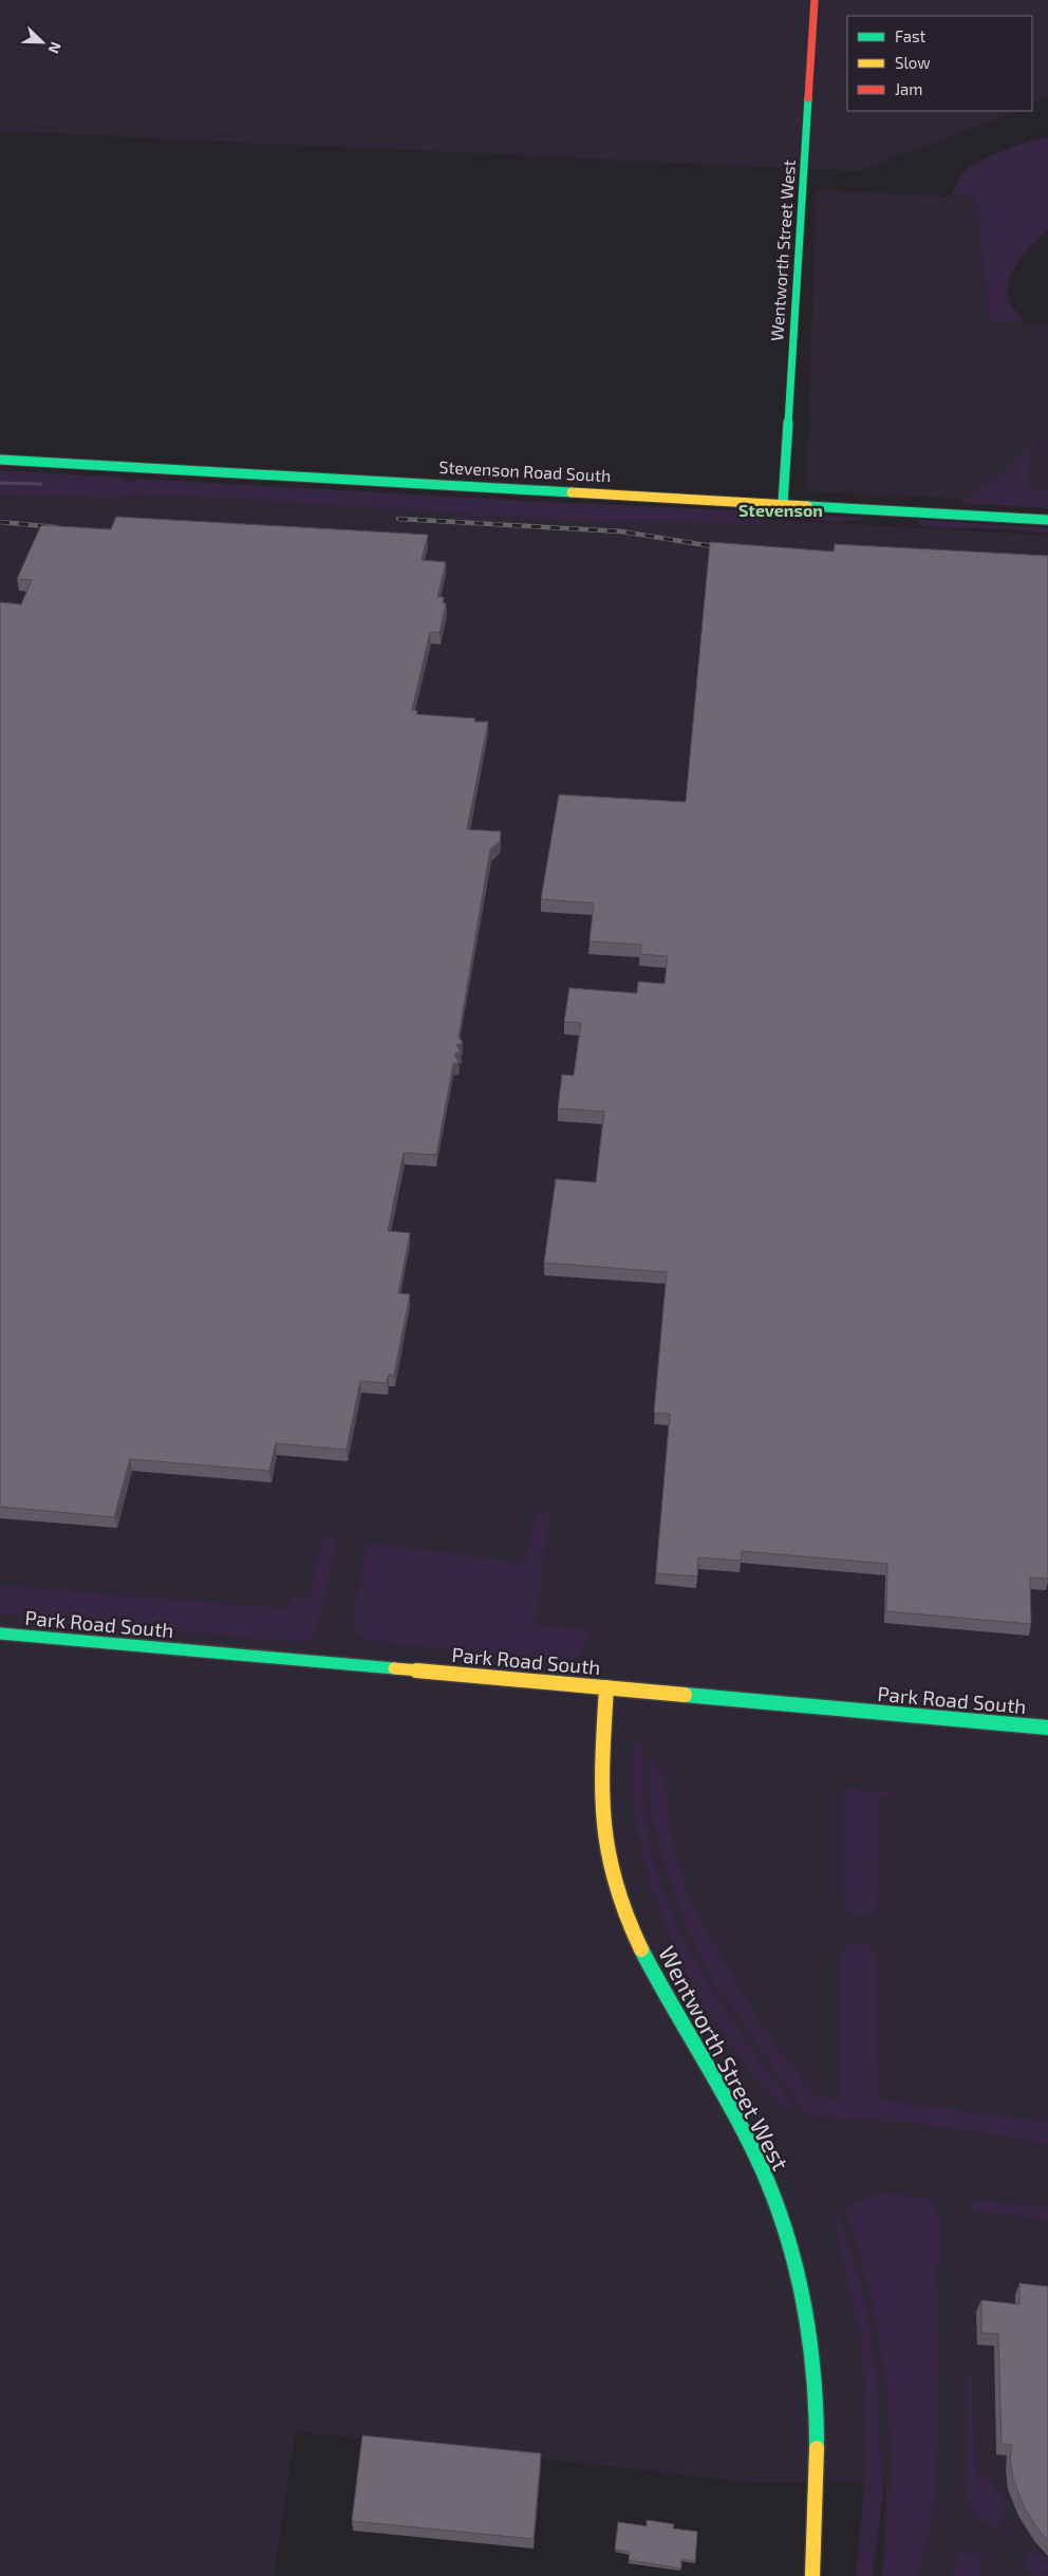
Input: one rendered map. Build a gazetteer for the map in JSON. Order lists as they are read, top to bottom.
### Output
{
  "streets": {
    "main road": ["Wentworth Street West", "Stevenson Road South", "Park Road South"]
  },
  "crossings": [
    ["Wentworth Street West", "Stevenson Road South"],
    ["Wentworth Street West", "Park Road South"]
  ],
  "districts": ["Stevenson"],
  "legend": ["Fast", "Slow", "Jam"],
  "north": "bottom right"
}
